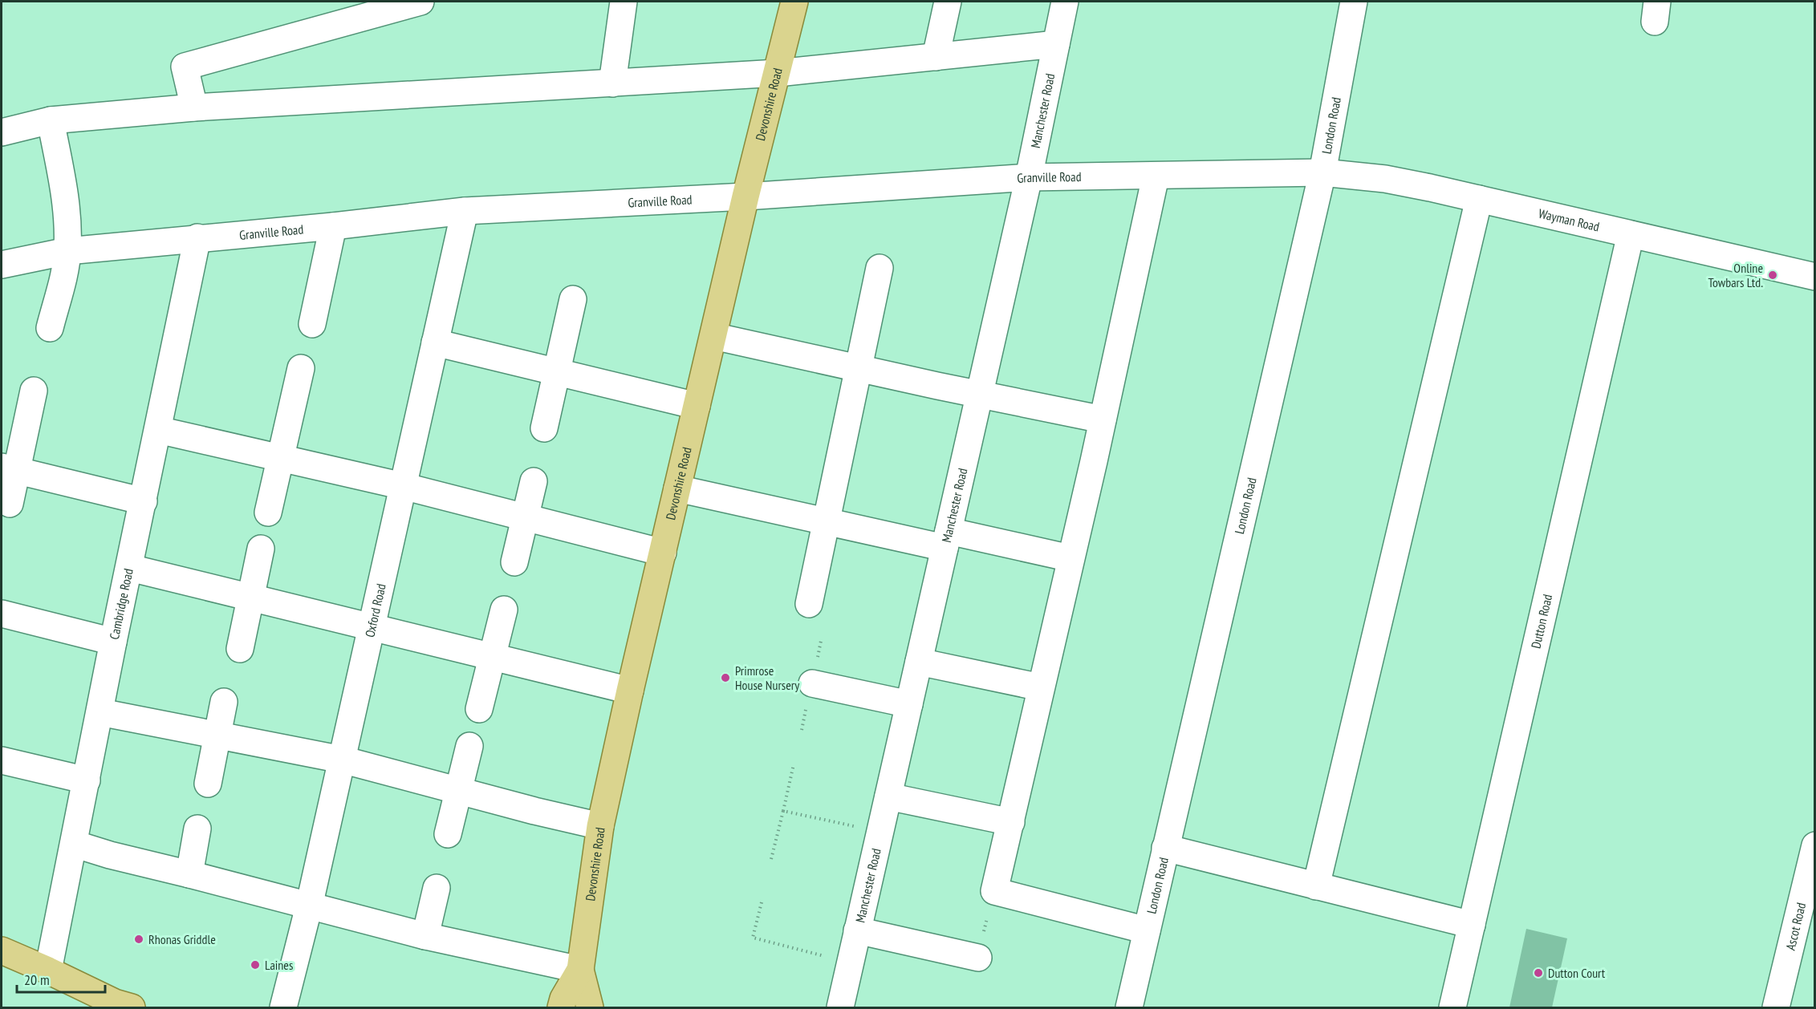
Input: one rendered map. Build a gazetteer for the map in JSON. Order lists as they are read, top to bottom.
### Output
{
  "streets": {
    "main road": ["Devonshire Road"],
    "street": [
      "Manchester Road",
      "London Road",
      "Granville Road",
      "Wayman Road",
      "Cambridge Road",
      "Oxford Road",
      "Dutton Road",
      "Ascot Road"
    ]
  },
  "crossings": [
    ["Devonshire Road", "Granville Road"],
    ["Manchester Road", "Granville Road"],
    ["London Road", "Granville Road"],
    ["London Road", "Wayman Road"],
    ["Granville Road", "Wayman Road"],
    ["Granville Road", "Cambridge Road"],
    ["Granville Road", "Oxford Road"],
    ["Wayman Road", "Dutton Road"]
  ],
  "places": [
    "Online Towbars Ltd.",
    "Primrose House Nursery",
    "Rhonas Griddle",
    "Laines",
    "Dutton Court"
  ],
  "scale_bar": "20 m"
}
